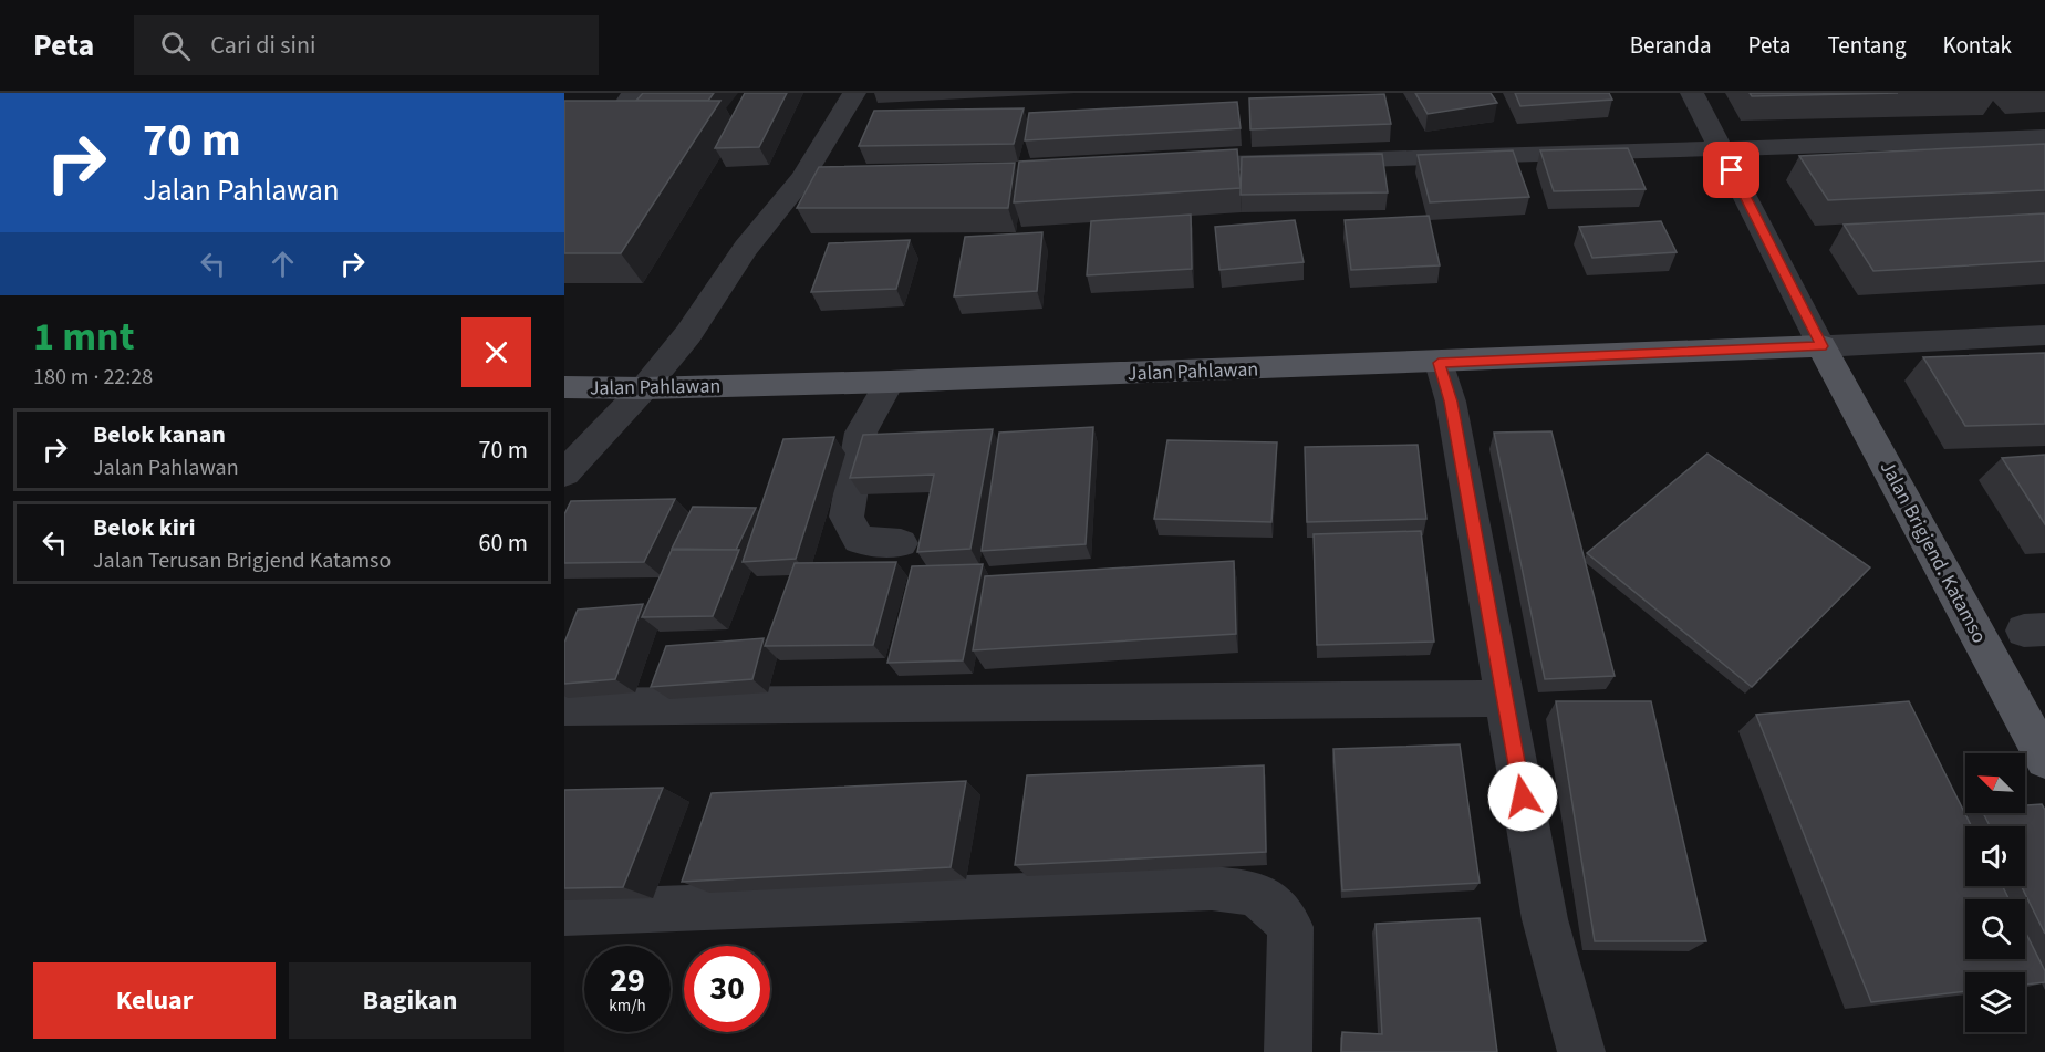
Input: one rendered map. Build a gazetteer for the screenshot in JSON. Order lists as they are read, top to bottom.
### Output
{
  "streets": {
    "main road": ["Jalan Pahlawan", "Jalan Brigjend. Katamso"]
  },
  "crossings": [
    ["Jalan Pahlawan", "Jalan Brigjend. Katamso"]
  ],
  "north": "top left",
  "page": {
    "header": "Peta",
    "search": "Cari di sini",
    "nav": [
      "Beranda",
      "Peta",
      "Tentang",
      "Kontak"
    ],
    "turn": ["70 m", "Jalan Pahlawan"],
    "heading": ["1 mnt", "180 m · 22:28"],
    "list": [
      {
        "name": "Belok kanan",
        "note": "Jalan Pahlawan",
        "value": "70 m"
      },
      {
        "name": "Belok kiri",
        "note": "Jalan Terusan Brigjend Katamso",
        "value": "60 m"
      }
    ],
    "speed": "29 km/h",
    "limit": "30",
    "buttons": ["Keluar", "Bagikan"]
  }
}
